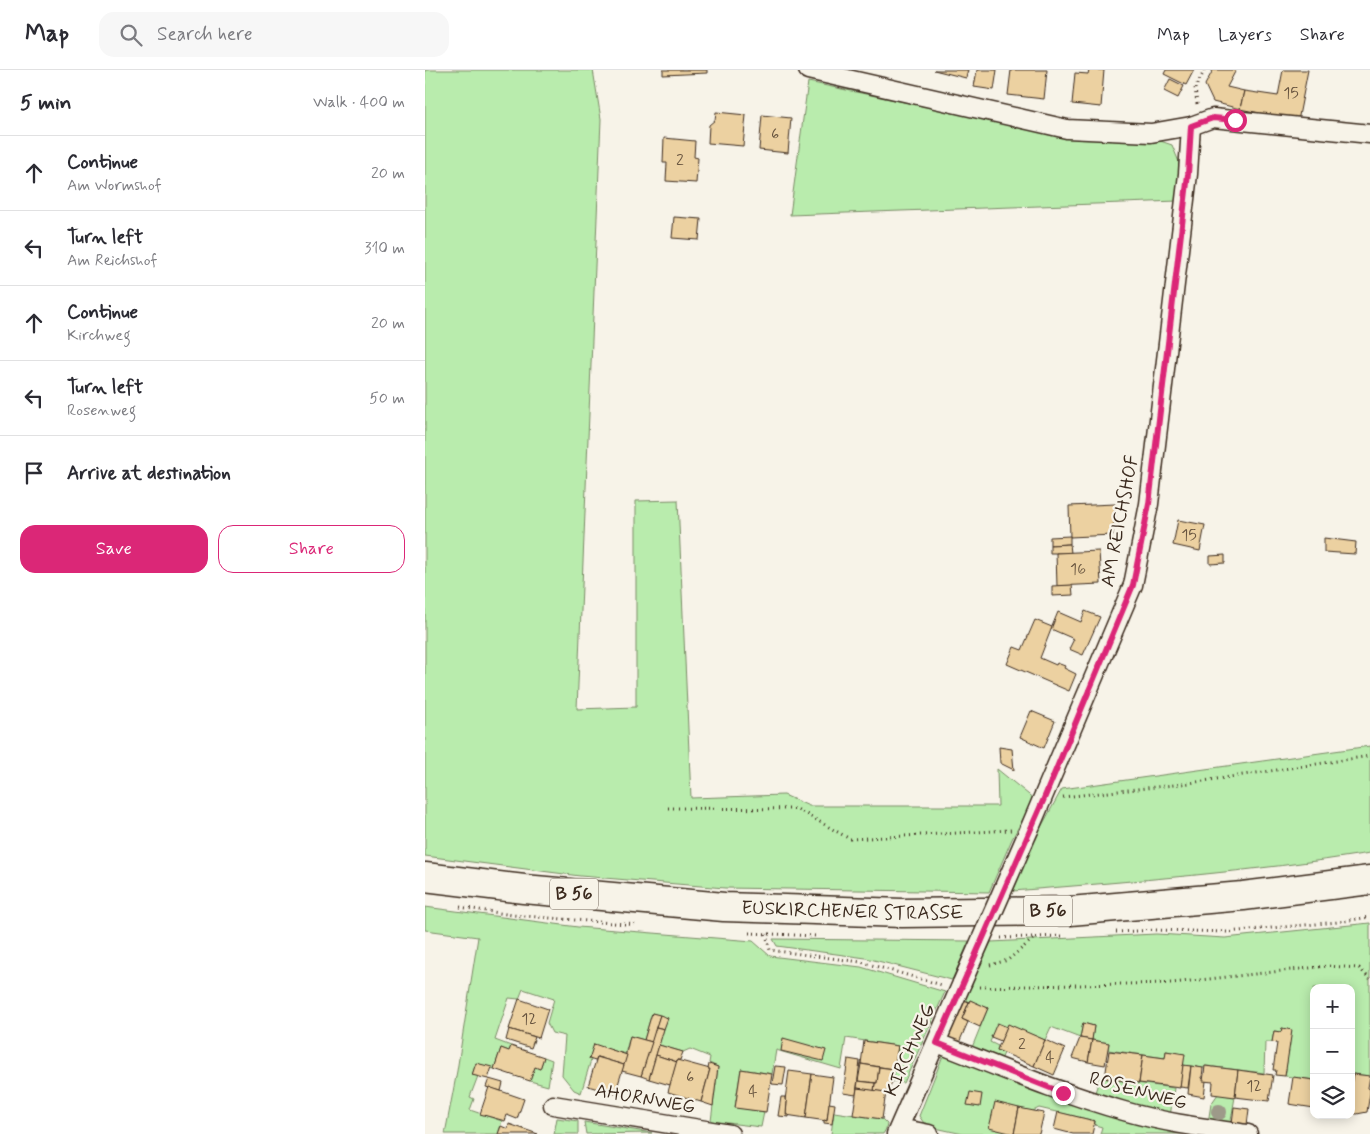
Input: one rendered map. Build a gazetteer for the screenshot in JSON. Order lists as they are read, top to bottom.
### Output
{
  "streets": {
    "main road": ["B 56", "EUSKIRCHENER STRASSE"],
    "street": [
      "AM REICHSHOF",
      "KIRCHWEG",
      "ROSENWEG",
      "AHORNWEG"
    ]
  },
  "crossings": [
    ["AM REICHSHOF", "KIRCHWEG"],
    ["KIRCHWEG", "ROSENWEG"]
  ],
  "house_numbers": [
    "15",
    "6",
    "2",
    "15",
    "16",
    "12",
    "2",
    "4",
    "6",
    "12",
    "4"
  ],
  "page": {
    "header": "Map",
    "search": "Search here",
    "nav": ["Map", "Layers", "Share"],
    "heading": ["5 min", "Walk · 400 m"],
    "list": [
      ["Continue", "Am Wormshof", "20 m"],
      ["Turn left", "Am Reichshof", "310 m"],
      ["Continue", "Kirchweg", "20 m"],
      ["Turn left", "Rosenweg", "50 m"],
      "Arrive at destination"
    ],
    "buttons": ["Save", "Share"],
    "map_buttons": ["+", "−"]
  }
}
